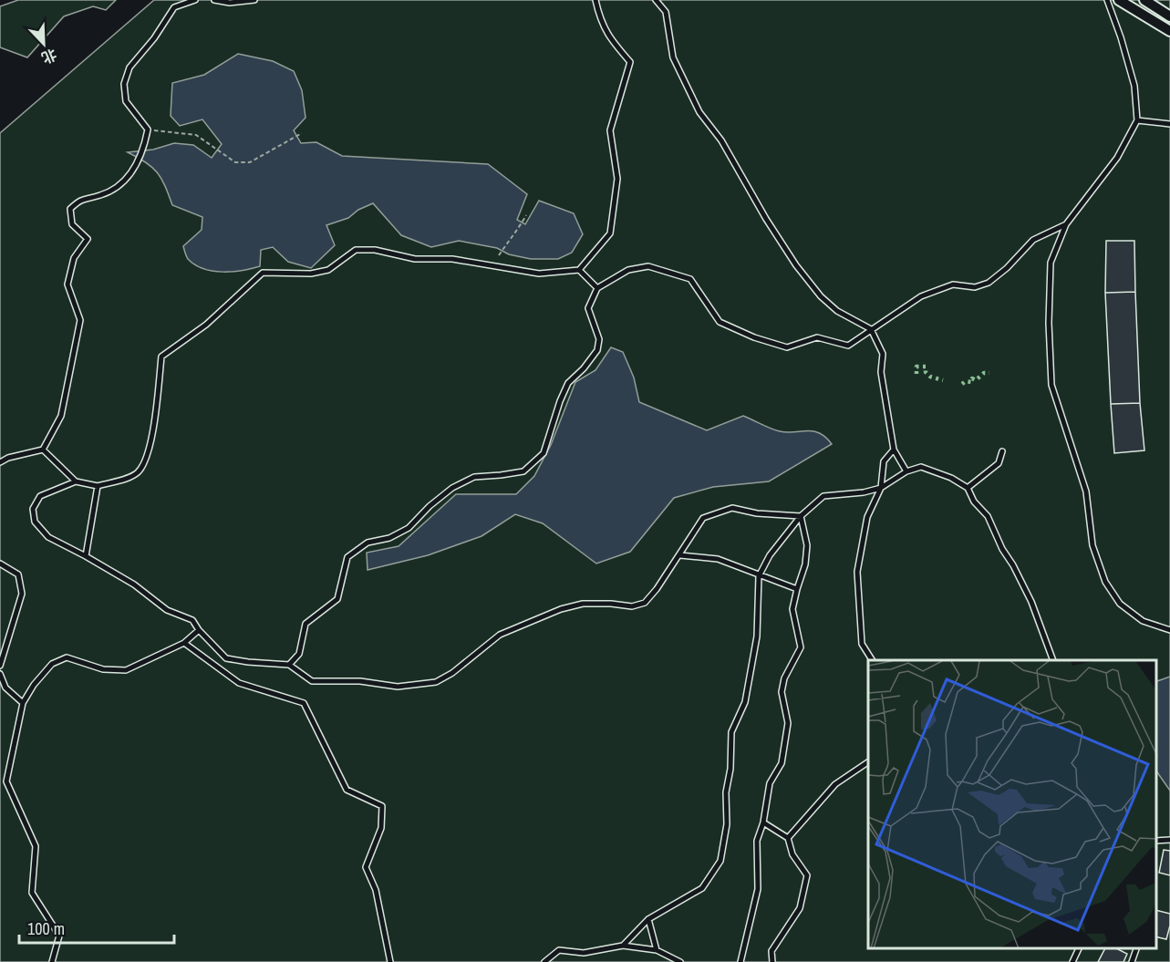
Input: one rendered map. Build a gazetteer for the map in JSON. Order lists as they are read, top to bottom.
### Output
{
  "scale_bar": "100 m",
  "north": "bottom right"
}
